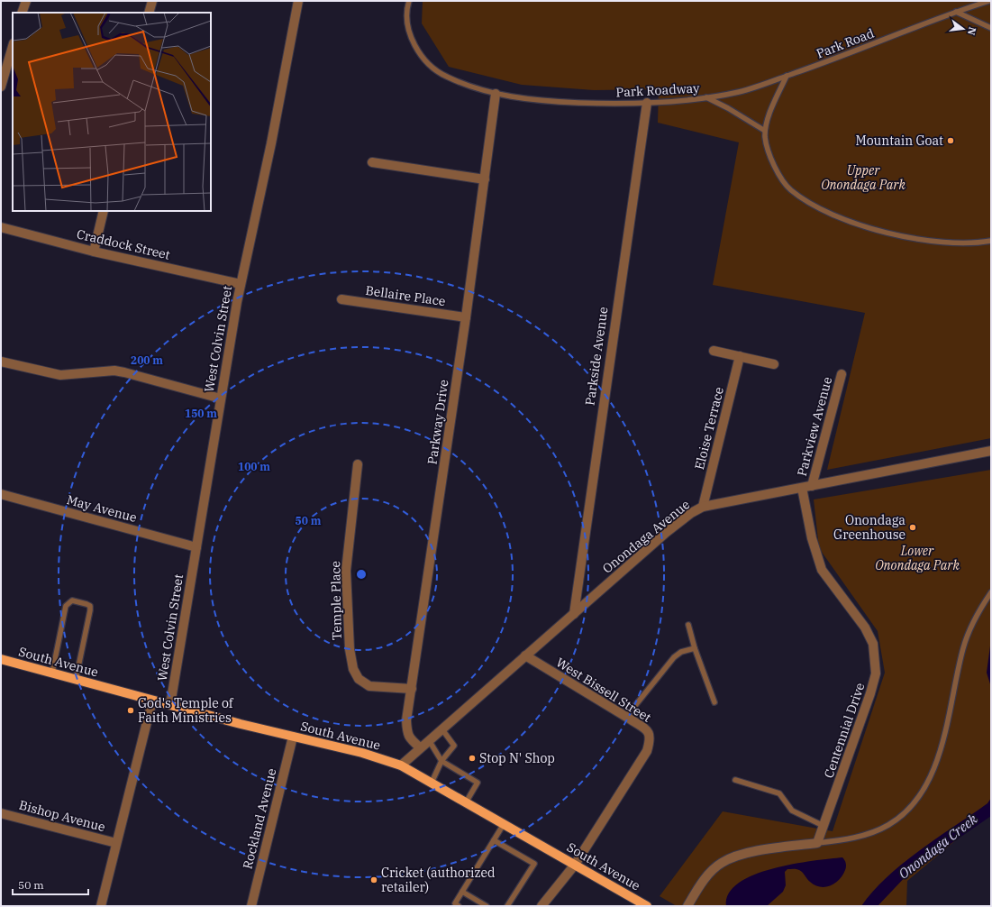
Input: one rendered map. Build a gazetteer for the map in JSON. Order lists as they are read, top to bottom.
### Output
{
  "streets": {
    "main road": ["South Avenue"],
    "street": [
      "Craddock Street",
      "Bellaire Place",
      "West Colvin Street",
      "Parkside Avenue",
      "Parkway Drive",
      "Parkview Avenue",
      "Eloise Terrace",
      "May Avenue",
      "Onondaga Avenue",
      "Temple Place",
      "West Bissell Street",
      "Centennial Drive",
      "Bishop Avenue",
      "Rockland Avenue"
    ],
    "lane": ["Park Road", "Park Roadway"]
  },
  "crossings": [
    ["Park Road", "Park Roadway"],
    ["Park Roadway", "Parkside Avenue"],
    ["Park Roadway", "Parkway Drive"],
    ["Craddock Street", "West Colvin Street"],
    ["Bellaire Place", "Parkway Drive"],
    ["West Colvin Street", "May Avenue"],
    ["West Colvin Street", "South Avenue"],
    ["Parkside Avenue", "Onondaga Avenue"],
    ["Parkway Drive", "Onondaga Avenue"],
    ["Parkway Drive", "Temple Place"],
    ["Parkview Avenue", "Onondaga Avenue"],
    ["Eloise Terrace", "Onondaga Avenue"],
    ["Onondaga Avenue", "South Avenue"],
    ["Onondaga Avenue", "West Bissell Street"],
    ["Onondaga Avenue", "Centennial Drive"],
    ["South Avenue", "West Bissell Street"],
    ["South Avenue", "Rockland Avenue"]
  ],
  "water": ["Onondaga Creek"],
  "parks": ["Upper Onondaga Park", "Lower Onondaga Park"],
  "places": [
    "Mountain Goat",
    "Onondaga Greenhouse",
    "God's Temple of Faith Ministries",
    "Stop N' Shop",
    "Cricket (authorized retailer)"
  ],
  "scale_bar": "50 m",
  "north": "right",
  "rings": [
    "200 m",
    "150 m",
    "100 m",
    "50 m"
  ]
}
